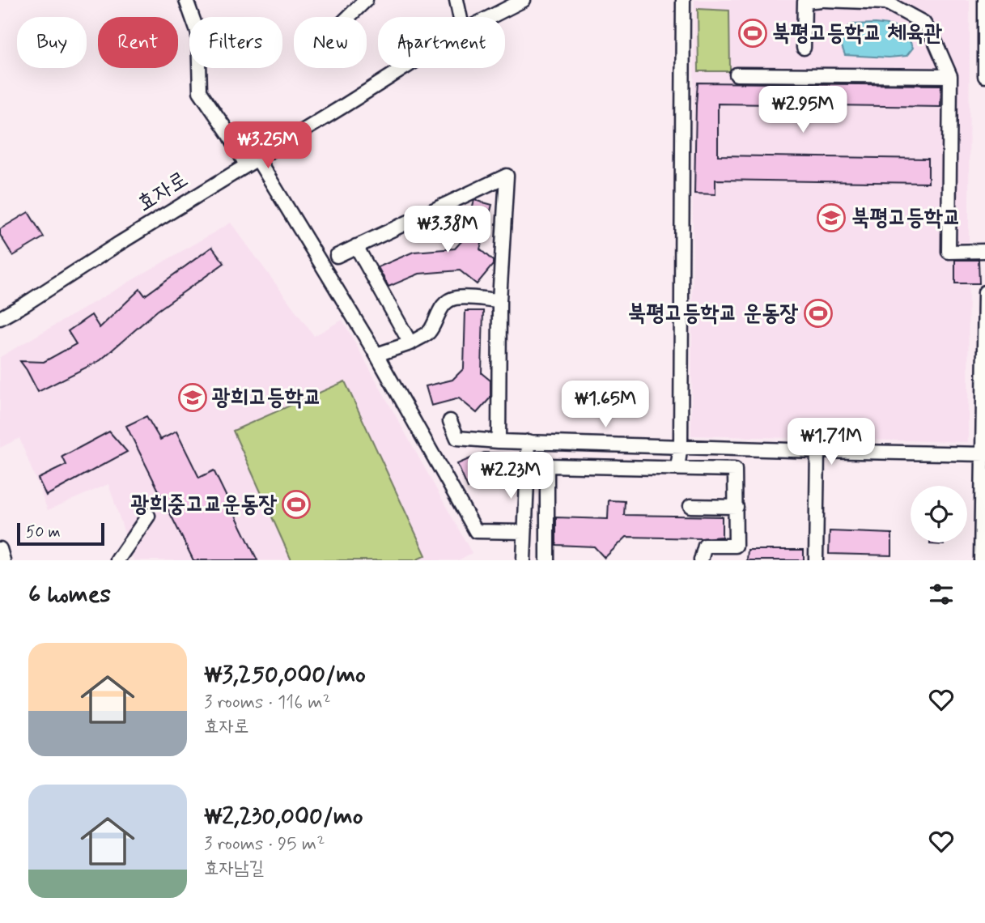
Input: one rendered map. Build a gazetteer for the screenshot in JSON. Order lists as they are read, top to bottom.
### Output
{
  "streets": {
    "street": ["효자로"]
  },
  "places": {
    "sports": ["북평고등학교 체육관", "북평고등학교 운동장", "광희중고교운동장"],
    "school or university": ["북평고등학교", "광희고등학교"]
  },
  "scale_bar": "50 m",
  "page": {
    "chip": [
      "Buy",
      "Rent",
      "Filters",
      "New",
      "Apartment"
    ],
    "price": [
      "₩2.95M",
      "₩3.25M",
      "₩3.38M",
      "₩1.65M",
      "₩1.71M",
      "₩2.23M"
    ],
    "scale": "50 m",
    "heading": "6 homes",
    "list": [
      {
        "name": "₩3,250,000/mo",
        "note": "3 rooms · 116 m² · 효자로"
      },
      {
        "name": "₩2,230,000/mo",
        "note": "3 rooms · 95 m² · 효자남길"
      }
    ]
  }
}
